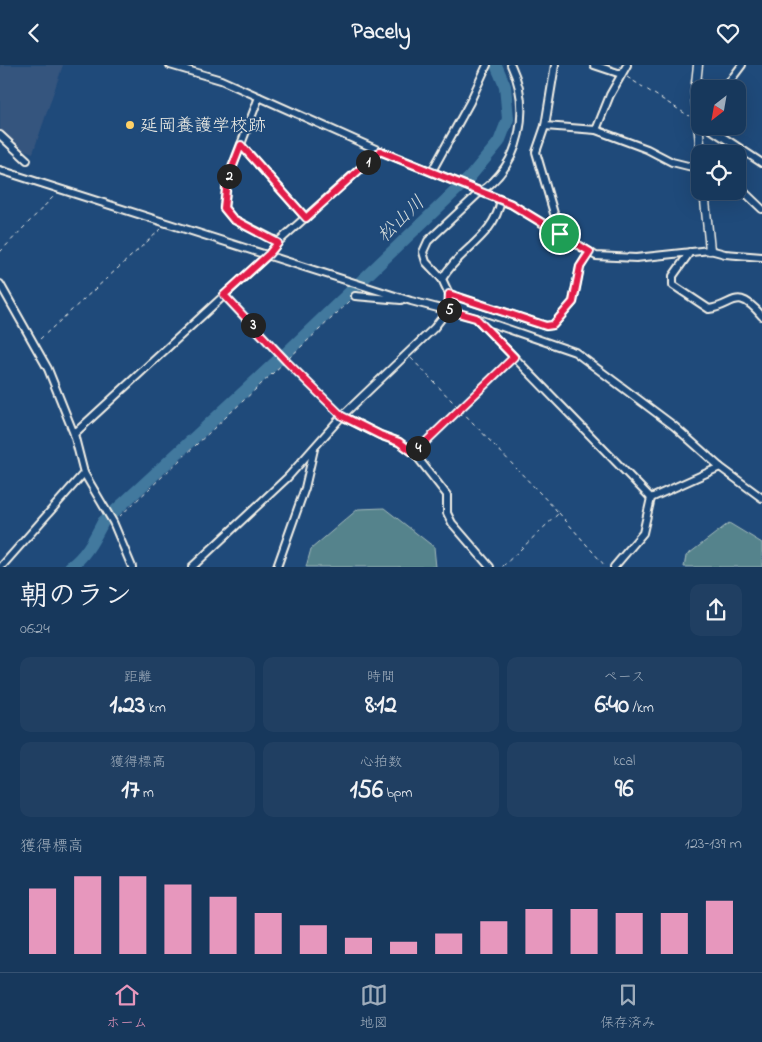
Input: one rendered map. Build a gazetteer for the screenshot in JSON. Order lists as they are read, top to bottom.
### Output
{
  "water": ["松山川"],
  "places": ["延岡養護学校跡"],
  "north": "bottom left",
  "page": {
    "header": "Pacely",
    "pins": [
      "1",
      "2",
      "5",
      "3",
      "4"
    ],
    "heading": ["朝のラン", "06:24"],
    "stats": [
      ["距離", "1.23 km"],
      ["時間", "8:12"],
      ["ペース", "6:40 /km"],
      ["獲得標高", "17 m"],
      ["心拍数", "156 bpm"],
      ["kcal", "96"]
    ],
    "chart": ["獲得標高", "123–139 m"],
    "tabs": ["ホーム", "地図", "保存済み"]
  }
}
